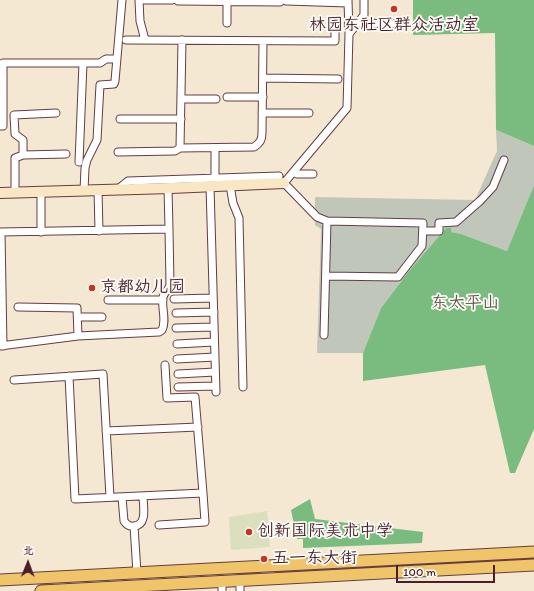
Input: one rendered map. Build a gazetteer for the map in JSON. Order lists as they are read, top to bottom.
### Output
{
  "parks": ["东太平山"],
  "places": [
    "林园东社区群众活动室",
    "京都幼儿园",
    "创新国际美术中学",
    "五一东大街"
  ],
  "scale_bar": "100 m",
  "north": "top"
}
